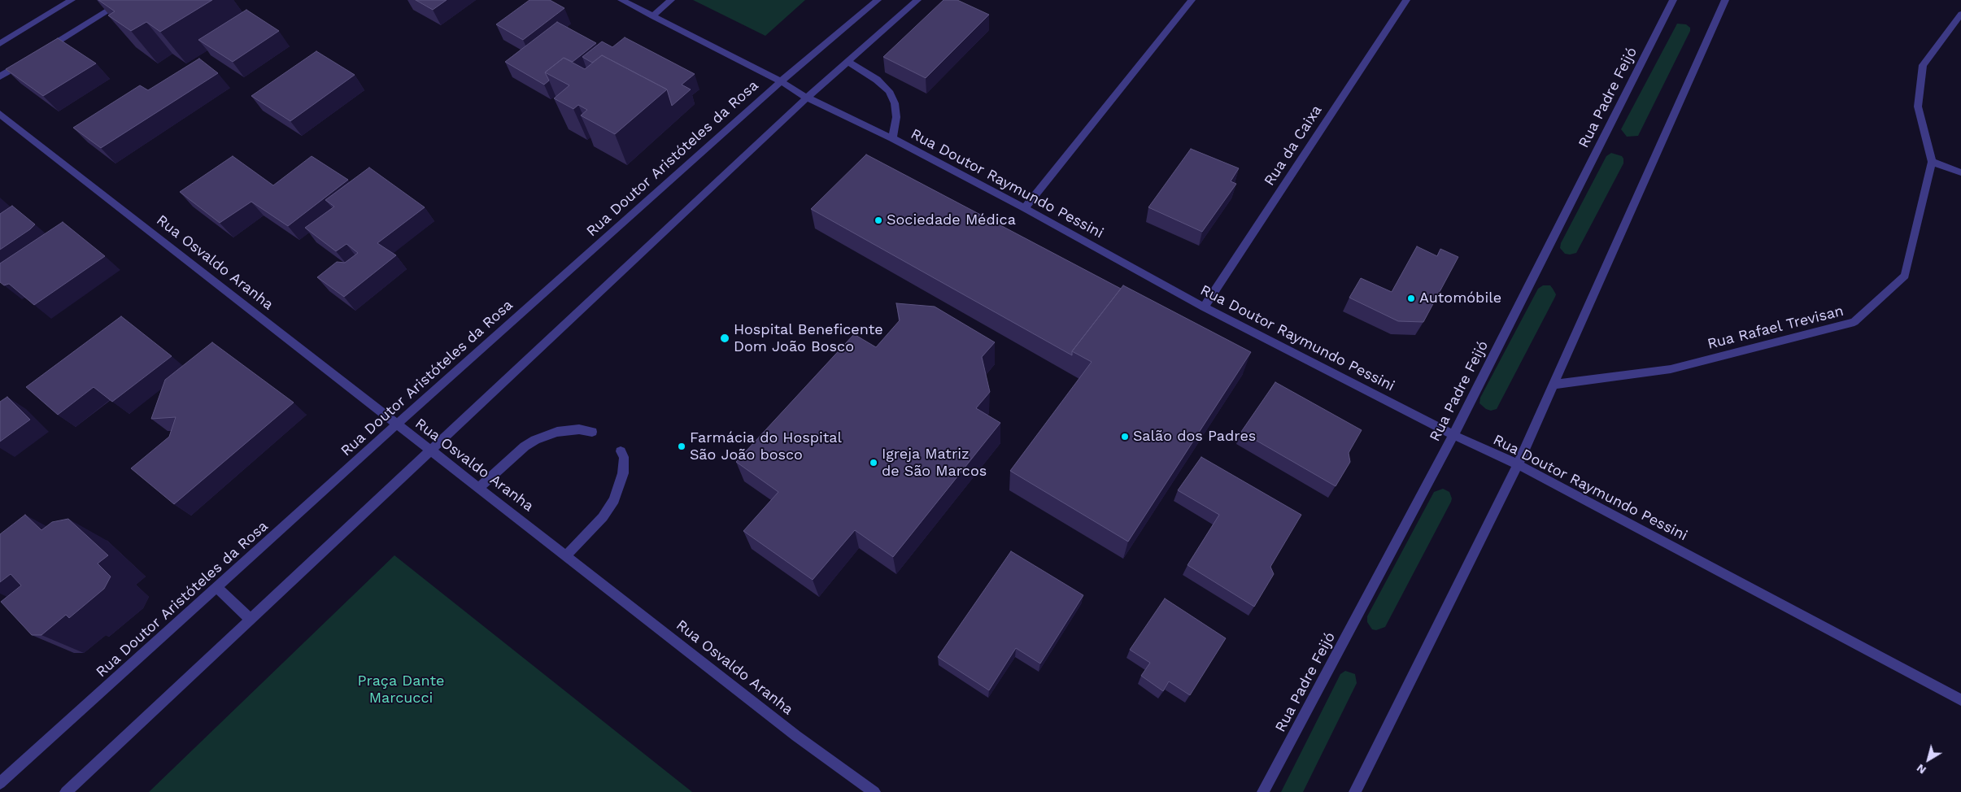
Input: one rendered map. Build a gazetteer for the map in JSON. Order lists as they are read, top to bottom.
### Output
{
  "streets": {
    "street": [
      "Rua Padre Feijó",
      "Rua da Caixa",
      "Rua Doutor Aristóteles da Rosa",
      "Rua Doutor Raymundo Pessini",
      "Rua Osvaldo Aranha",
      "Rua Rafael Trevisan"
    ]
  },
  "crossings": [
    ["Rua Padre Feijó", "Rua Doutor Raymundo Pessini"],
    ["Rua da Caixa", "Rua Doutor Raymundo Pessini"],
    ["Rua Doutor Aristóteles da Rosa", "Rua Doutor Raymundo Pessini"],
    ["Rua Doutor Aristóteles da Rosa", "Rua Osvaldo Aranha"]
  ],
  "parks": ["Praça Dante Marcucci"],
  "places": [
    "Sociedade Médica",
    "Automóbile",
    "Hospital Beneficente Dom João Bosco",
    "Salão dos Padres",
    "Farmácia do Hospital São João bosco",
    "Igreja Matriz de São Marcos"
  ],
  "north": "bottom left"
}
